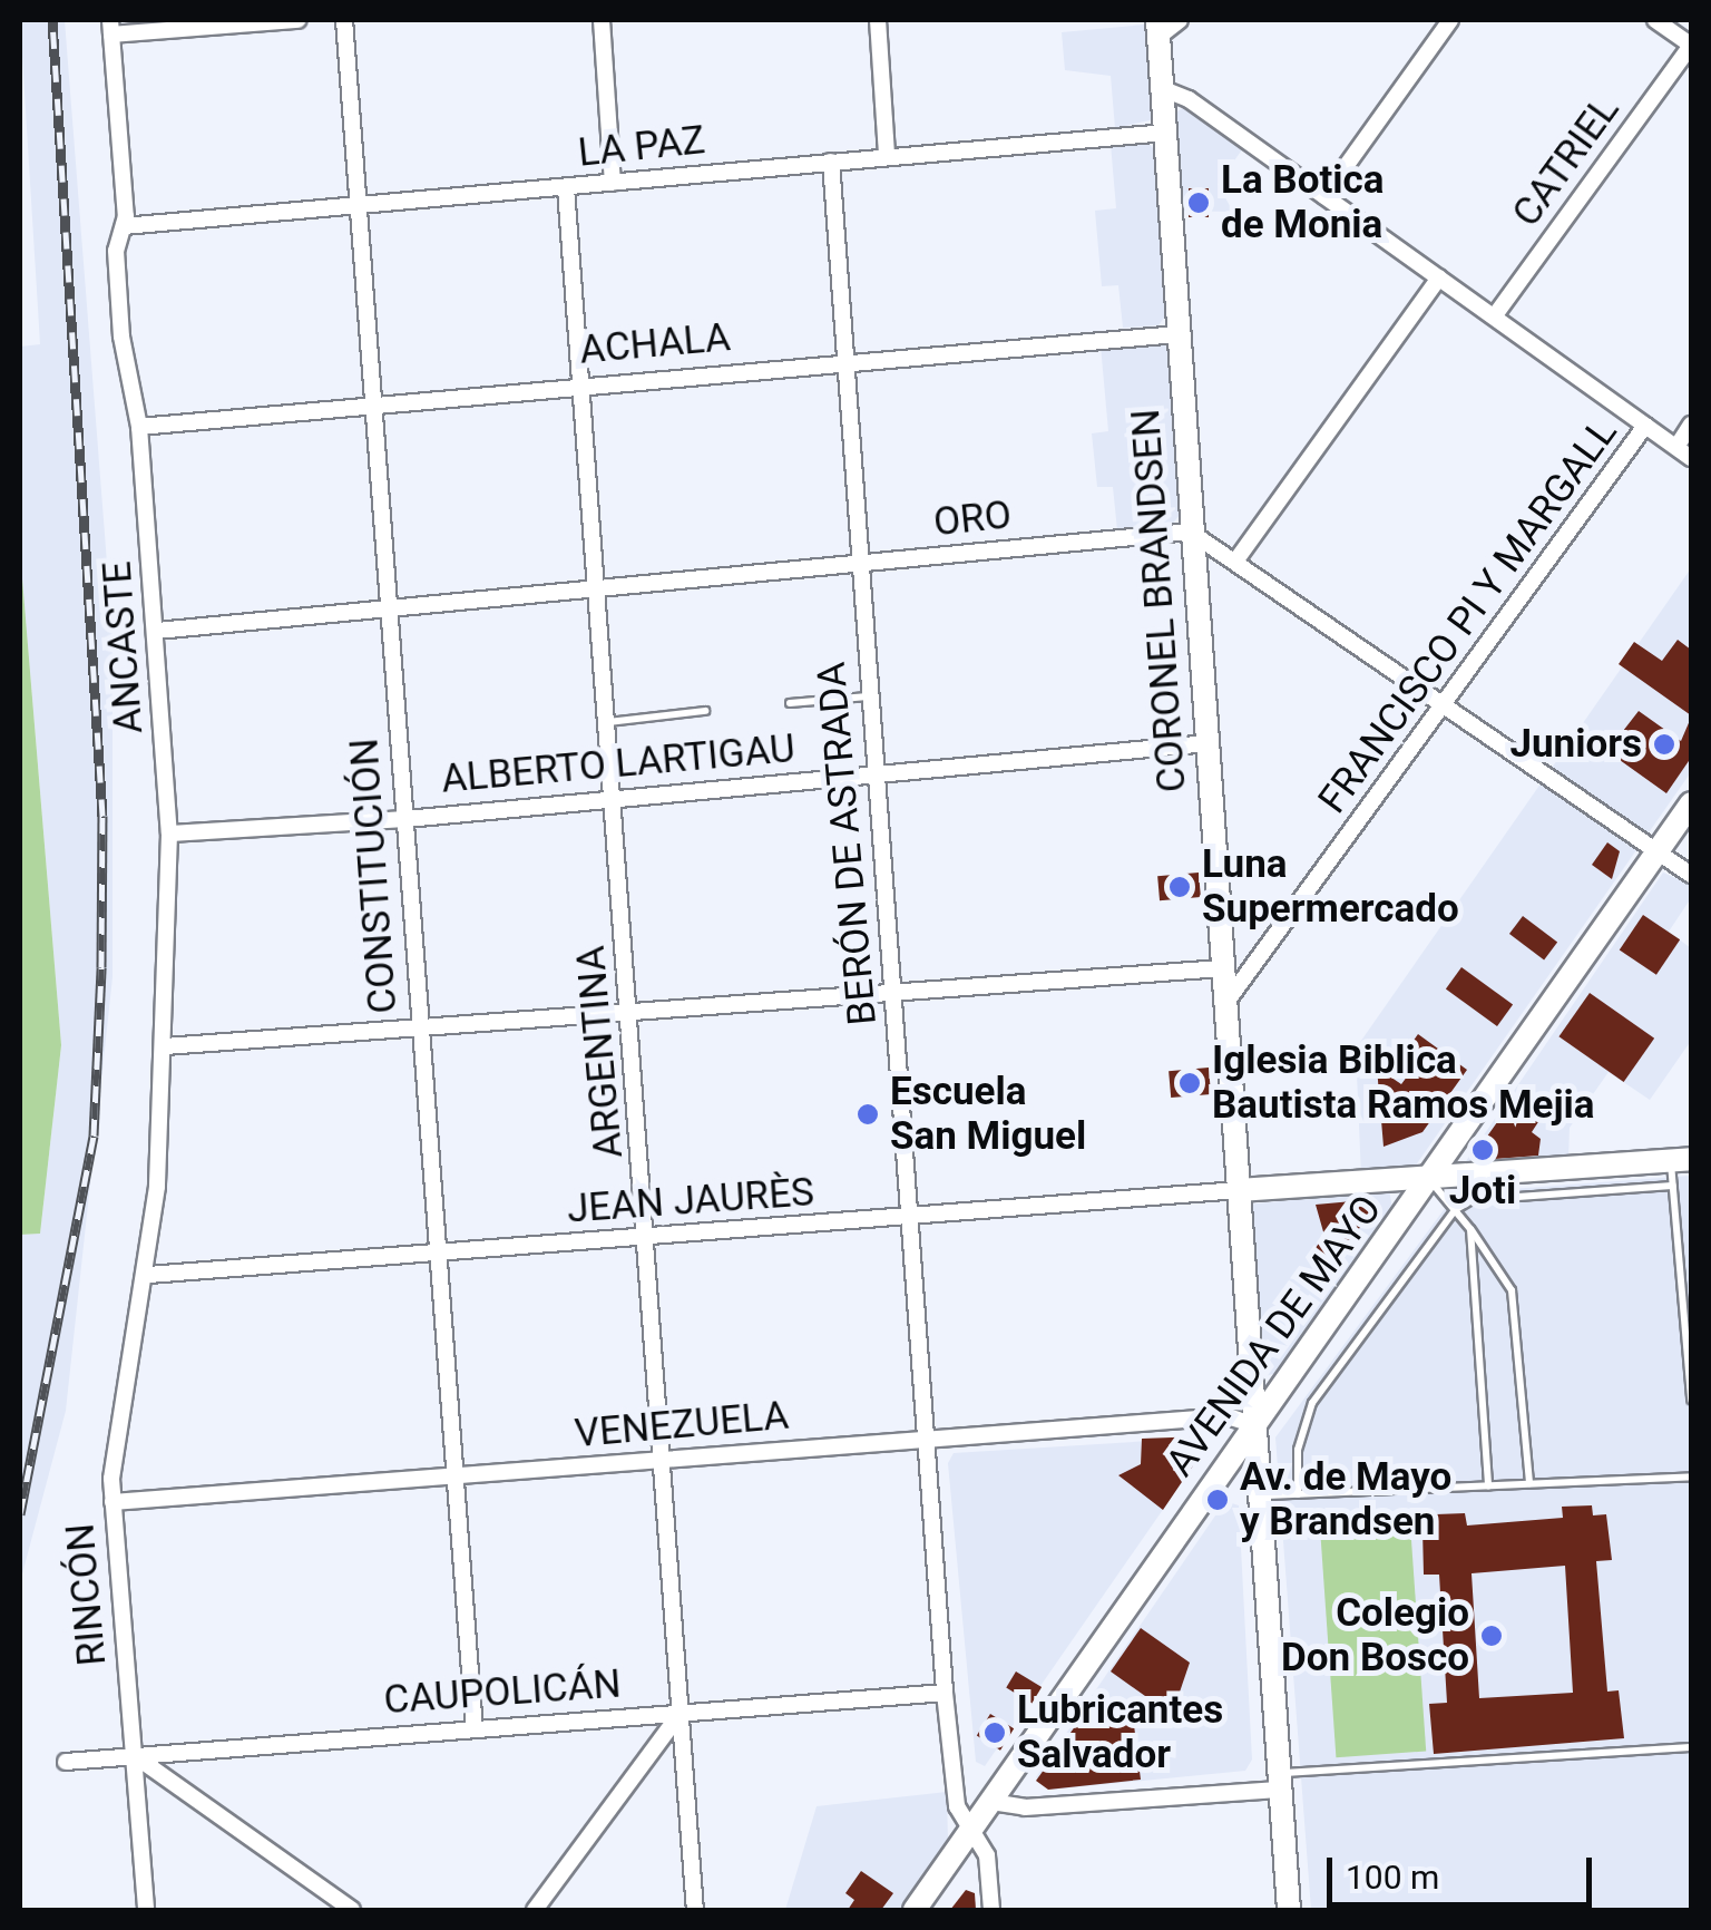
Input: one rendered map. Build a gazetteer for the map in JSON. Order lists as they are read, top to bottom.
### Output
{
  "streets": {
    "street": [
      "LA PAZ",
      "CATRIEL",
      "ACHALA",
      "ORO",
      "CORONEL BRANDSEN",
      "FRANCISCO PI Y MARGALL",
      "ANCASTE",
      "ALBERTO LARTIGAU",
      "BERÓN DE ASTRADA",
      "CONSTITUCIÓN",
      "ARGENTINA",
      "JEAN JAURÈS",
      "AVENIDA DE MAYO",
      "VENEZUELA",
      "RINCÓN",
      "CAUPOLICÁN"
    ]
  },
  "crossings": [
    ["LA PAZ", "CORONEL BRANDSEN"],
    ["LA PAZ", "ANCASTE"],
    ["LA PAZ", "BERÓN DE ASTRADA"],
    ["LA PAZ", "CONSTITUCIÓN"],
    ["LA PAZ", "ARGENTINA"],
    ["ACHALA", "CORONEL BRANDSEN"],
    ["ACHALA", "ANCASTE"],
    ["ACHALA", "BERÓN DE ASTRADA"],
    ["ACHALA", "CONSTITUCIÓN"],
    ["ACHALA", "ARGENTINA"],
    ["ORO", "CORONEL BRANDSEN"],
    ["ORO", "ANCASTE"],
    ["ORO", "BERÓN DE ASTRADA"],
    ["ORO", "CONSTITUCIÓN"],
    ["ORO", "ARGENTINA"],
    ["CORONEL BRANDSEN", "FRANCISCO PI Y MARGALL"],
    ["CORONEL BRANDSEN", "ALBERTO LARTIGAU"],
    ["CORONEL BRANDSEN", "JEAN JAURÈS"],
    ["CORONEL BRANDSEN", "AVENIDA DE MAYO"],
    ["CORONEL BRANDSEN", "VENEZUELA"],
    ["ANCASTE", "ALBERTO LARTIGAU"],
    ["ANCASTE", "JEAN JAURÈS"],
    ["ANCASTE", "RINCÓN"],
    ["ALBERTO LARTIGAU", "BERÓN DE ASTRADA"],
    ["ALBERTO LARTIGAU", "CONSTITUCIÓN"],
    ["ALBERTO LARTIGAU", "ARGENTINA"],
    ["BERÓN DE ASTRADA", "JEAN JAURÈS"],
    ["BERÓN DE ASTRADA", "AVENIDA DE MAYO"],
    ["BERÓN DE ASTRADA", "VENEZUELA"],
    ["BERÓN DE ASTRADA", "CAUPOLICÁN"],
    ["CONSTITUCIÓN", "JEAN JAURÈS"],
    ["CONSTITUCIÓN", "VENEZUELA"],
    ["CONSTITUCIÓN", "CAUPOLICÁN"],
    ["ARGENTINA", "JEAN JAURÈS"],
    ["ARGENTINA", "VENEZUELA"],
    ["ARGENTINA", "CAUPOLICÁN"],
    ["JEAN JAURÈS", "RINCÓN"],
    ["AVENIDA DE MAYO", "VENEZUELA"],
    ["VENEZUELA", "RINCÓN"],
    ["RINCÓN", "CAUPOLICÁN"]
  ],
  "places": [
    "La Botica de Monia",
    "Juniors",
    "Luna Supermercado",
    "Iglesia Biblica Bautista Ramos Mejia",
    "Escuela San Miguel",
    "Joti",
    "Av. de Mayo y Brandsen",
    "Colegio Don Bosco",
    "Lubricantes Salvador"
  ],
  "scale_bar": "100 m"
}
